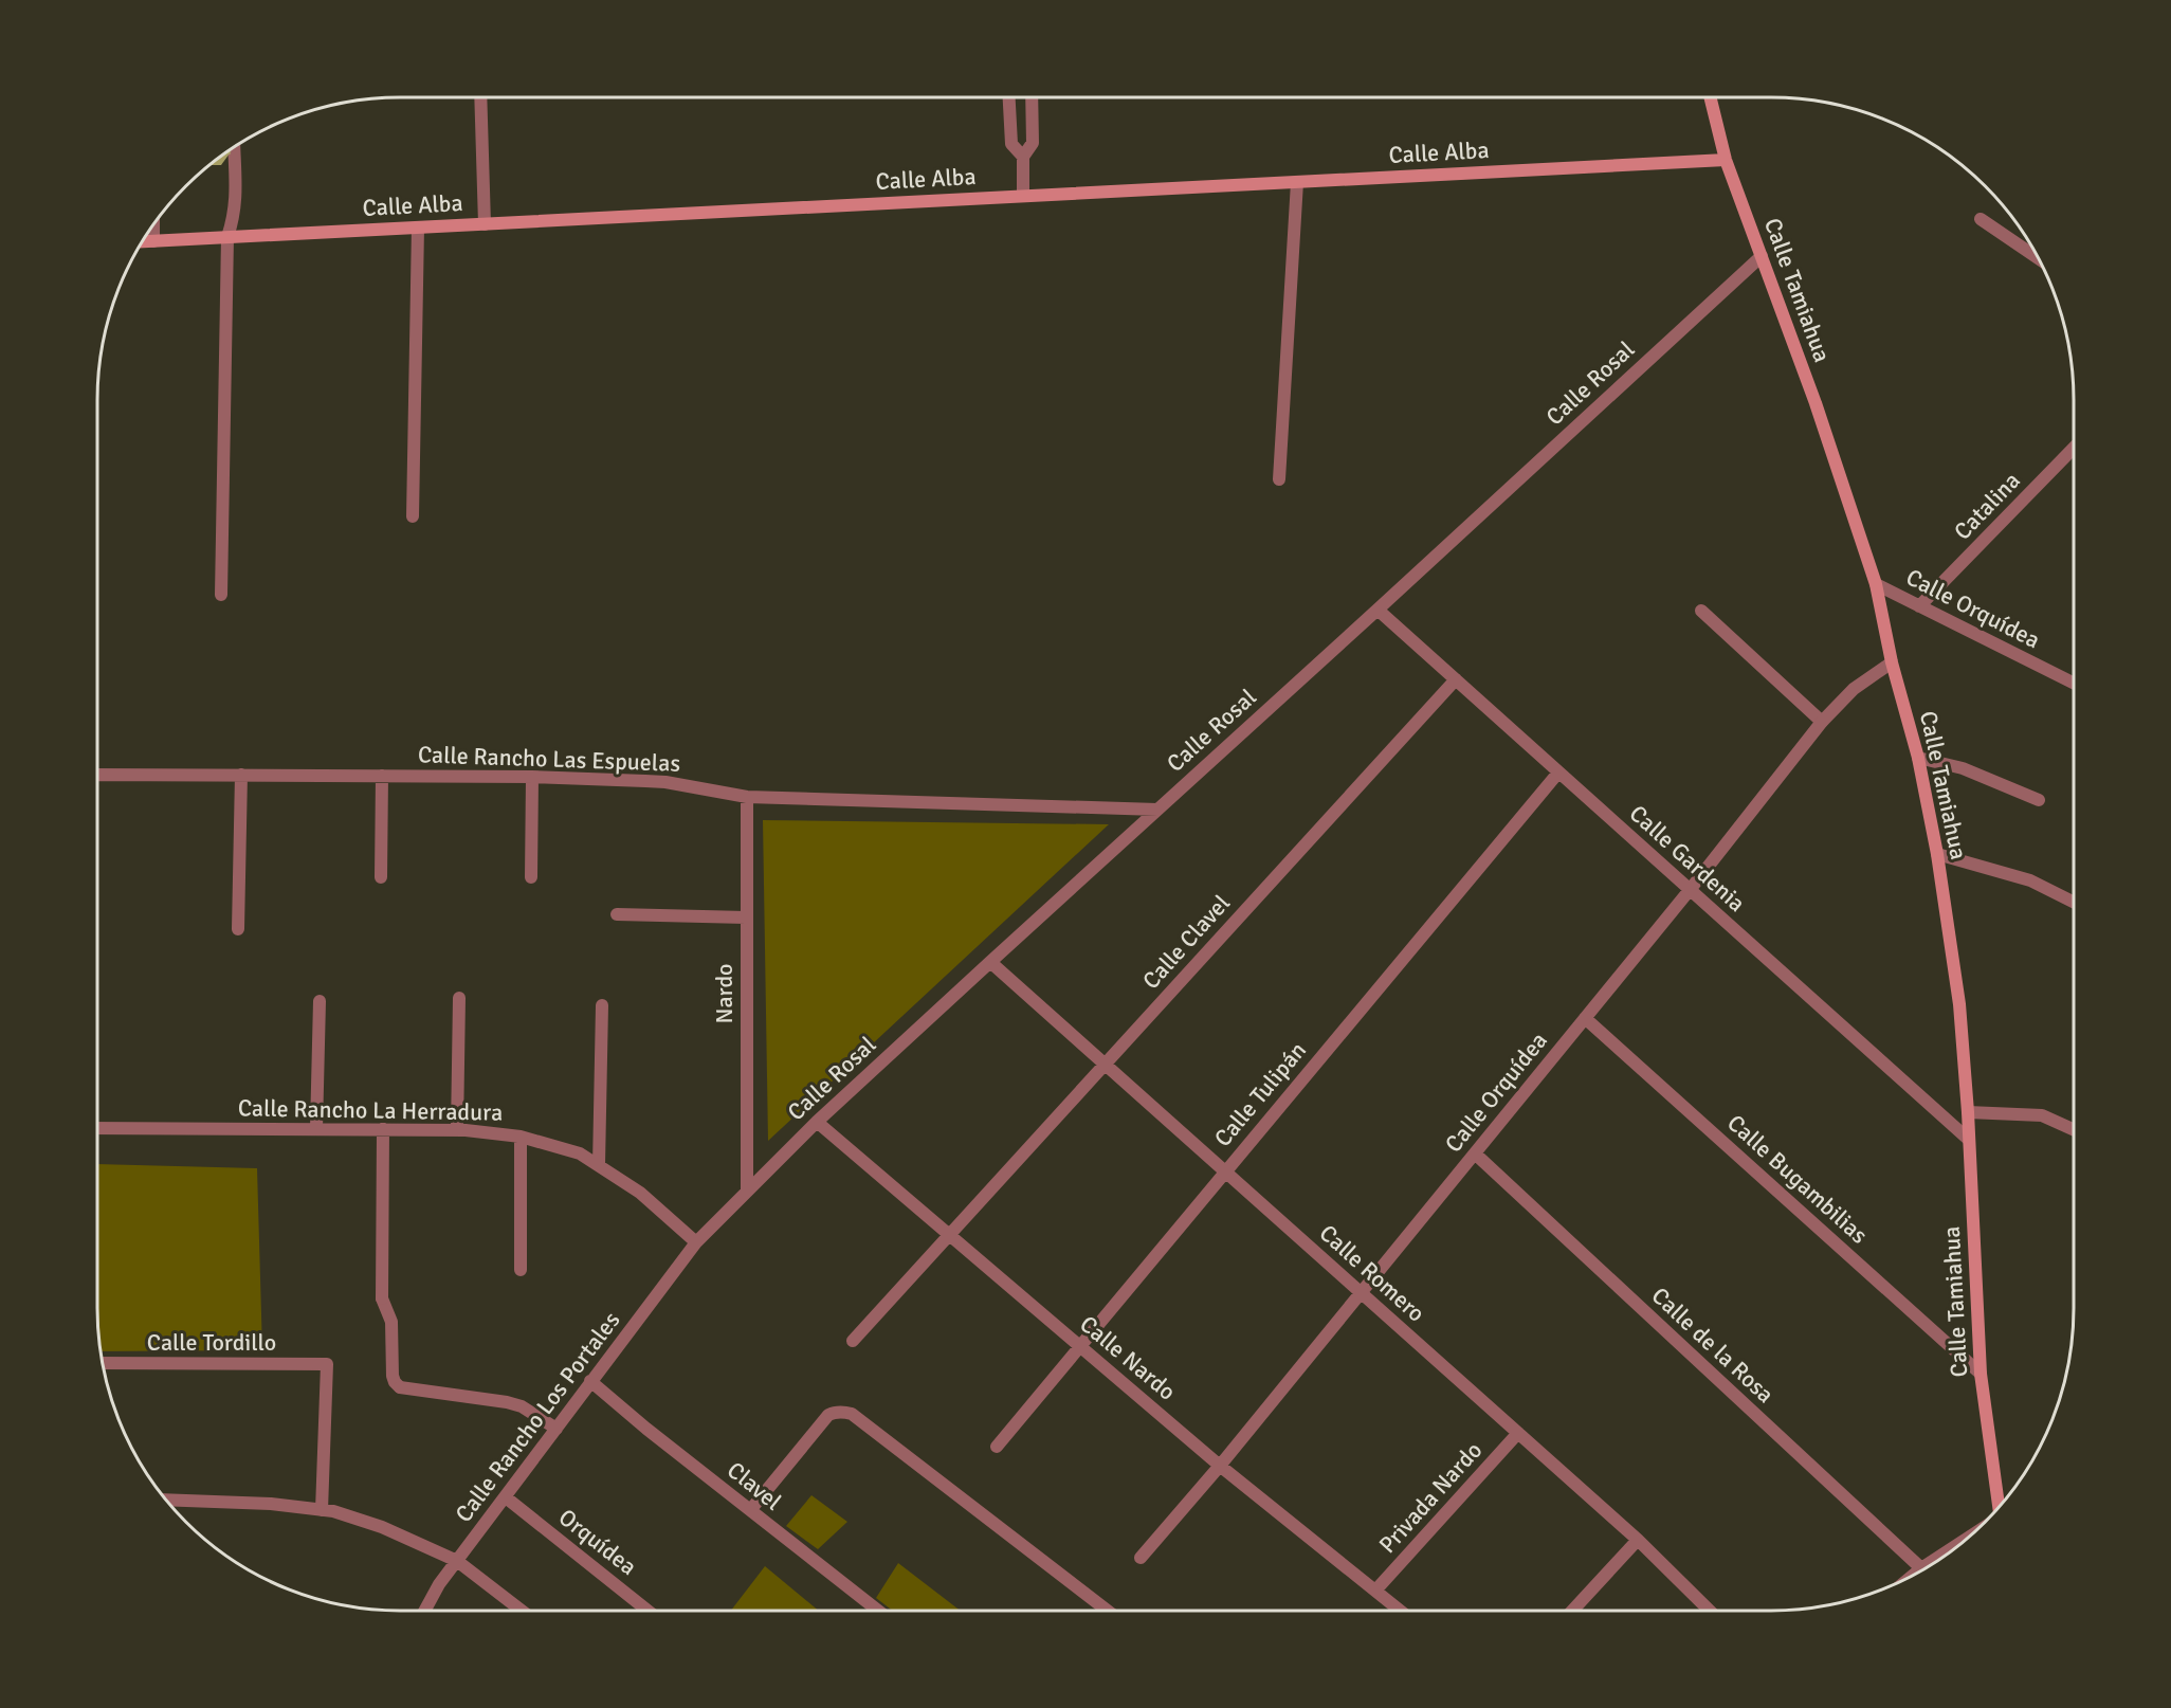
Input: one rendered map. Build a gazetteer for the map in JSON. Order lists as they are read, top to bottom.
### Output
{
  "streets": {
    "street": [
      "Calle Alba",
      "Calle Tamiahua",
      "Calle Rosal",
      "Catalina",
      "Calle Orquídea",
      "Calle Rancho Las Espuelas",
      "Calle Gardenia",
      "Calle Clavel",
      "Nardo",
      "Calle Tulipán",
      "Calle Rancho La Herradura",
      "Calle Bugambilias",
      "Calle Romero",
      "Calle Tordillo",
      "Calle de la Rosa",
      "Calle Nardo",
      "Calle Rancho Los Portales",
      "Clavel",
      "Privada Nardo",
      "Orquídea"
    ]
  },
  "crossings": [
    ["Calle Alba", "Calle Tamiahua"],
    ["Calle Tamiahua", "Calle Rosal"],
    ["Calle Tamiahua", "Calle Orquídea"],
    ["Calle Tamiahua", "Calle Gardenia"],
    ["Calle Tamiahua", "Calle Bugambilias"],
    ["Calle Rosal", "Calle Rancho Las Espuelas"],
    ["Calle Rosal", "Calle Gardenia"],
    ["Calle Rosal", "Nardo"],
    ["Calle Rosal", "Calle Rancho La Herradura"],
    ["Calle Rosal", "Calle Romero"],
    ["Calle Rosal", "Calle Nardo"],
    ["Calle Rosal", "Calle Rancho Los Portales"],
    ["Catalina", "Calle Orquídea"],
    ["Calle Orquídea", "Calle Gardenia"],
    ["Calle Orquídea", "Calle Bugambilias"],
    ["Calle Orquídea", "Calle Romero"],
    ["Calle Orquídea", "Calle de la Rosa"],
    ["Calle Orquídea", "Calle Nardo"],
    ["Calle Rancho Las Espuelas", "Nardo"],
    ["Calle Gardenia", "Calle Clavel"],
    ["Calle Gardenia", "Calle Tulipán"],
    ["Calle Clavel", "Calle Romero"],
    ["Calle Clavel", "Calle Nardo"],
    ["Calle Tulipán", "Calle Romero"],
    ["Calle Tulipán", "Calle Nardo"],
    ["Calle Rancho La Herradura", "Calle Rancho Los Portales"],
    ["Calle Romero", "Privada Nardo"],
    ["Calle Nardo", "Privada Nardo"],
    ["Calle Rancho Los Portales", "Clavel"],
    ["Calle Rancho Los Portales", "Orquídea"]
  ]
}
